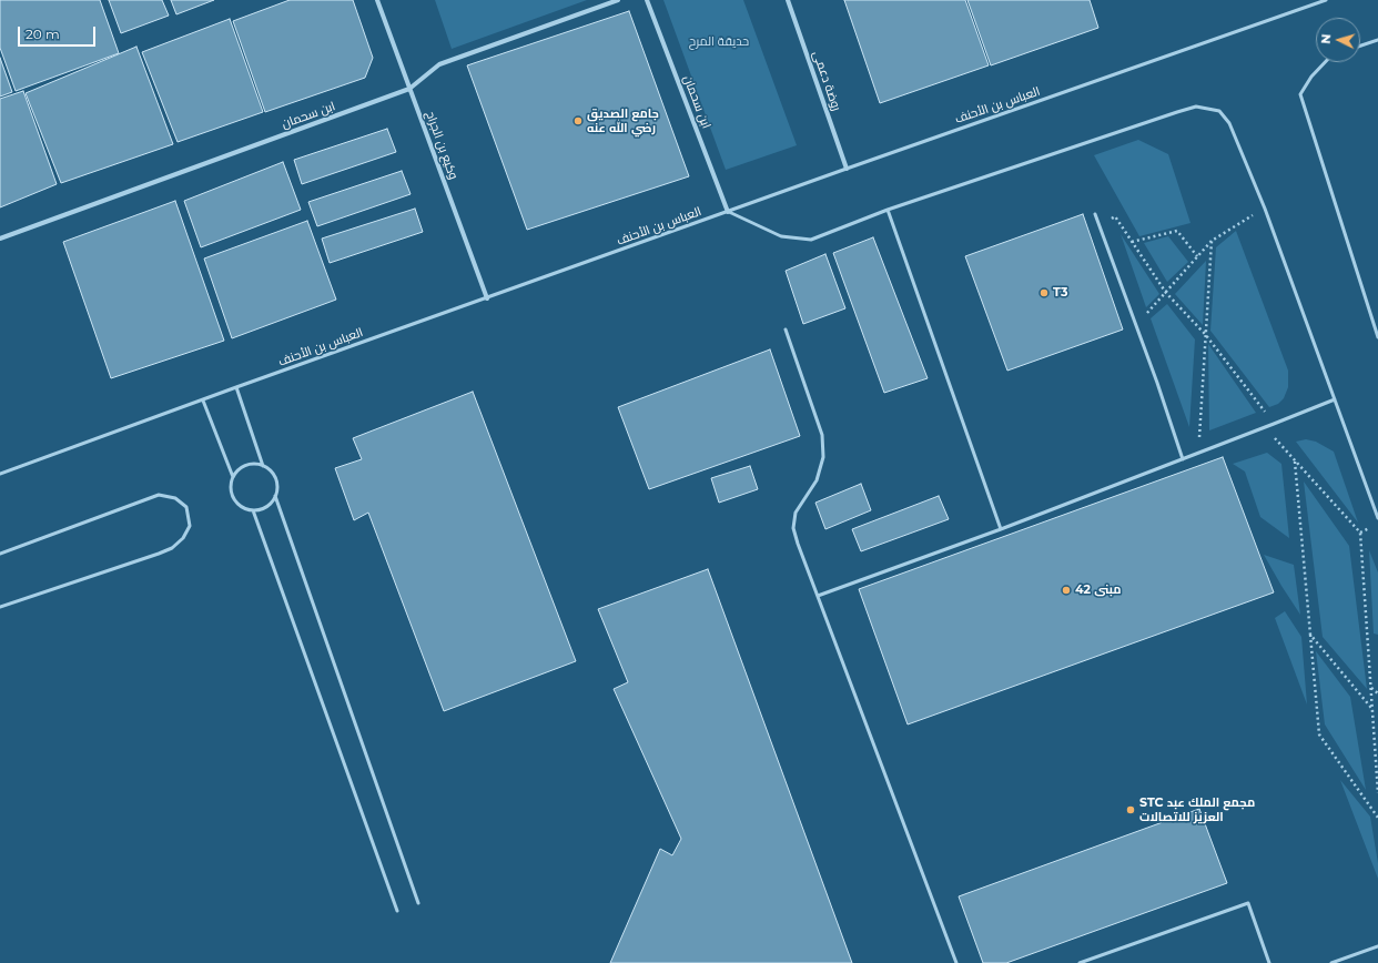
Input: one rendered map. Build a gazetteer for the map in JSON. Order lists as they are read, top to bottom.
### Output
{
  "streets": {
    "street": ["روضة دعمى", "ابن سحمان", "وكيع بن الجراح"],
    "lane": ["العباس بن الأحنف"]
  },
  "crossings": [
    ["روضة دعمى", "العباس بن الأحنف"],
    ["ابن سحمان", "العباس بن الأحنف"],
    ["ابن سحمان", "وكيع بن الجراح"],
    ["العباس بن الأحنف", "وكيع بن الجراح"]
  ],
  "parks": ["حديقة المرح"],
  "places": [
    "جامع الصديق رضي الله عنه",
    "T3",
    "مبنى 42",
    "STC مجمع الملك عبد العزيز للاتصالات"
  ],
  "scale_bar": "20 m",
  "north": "left"
}
